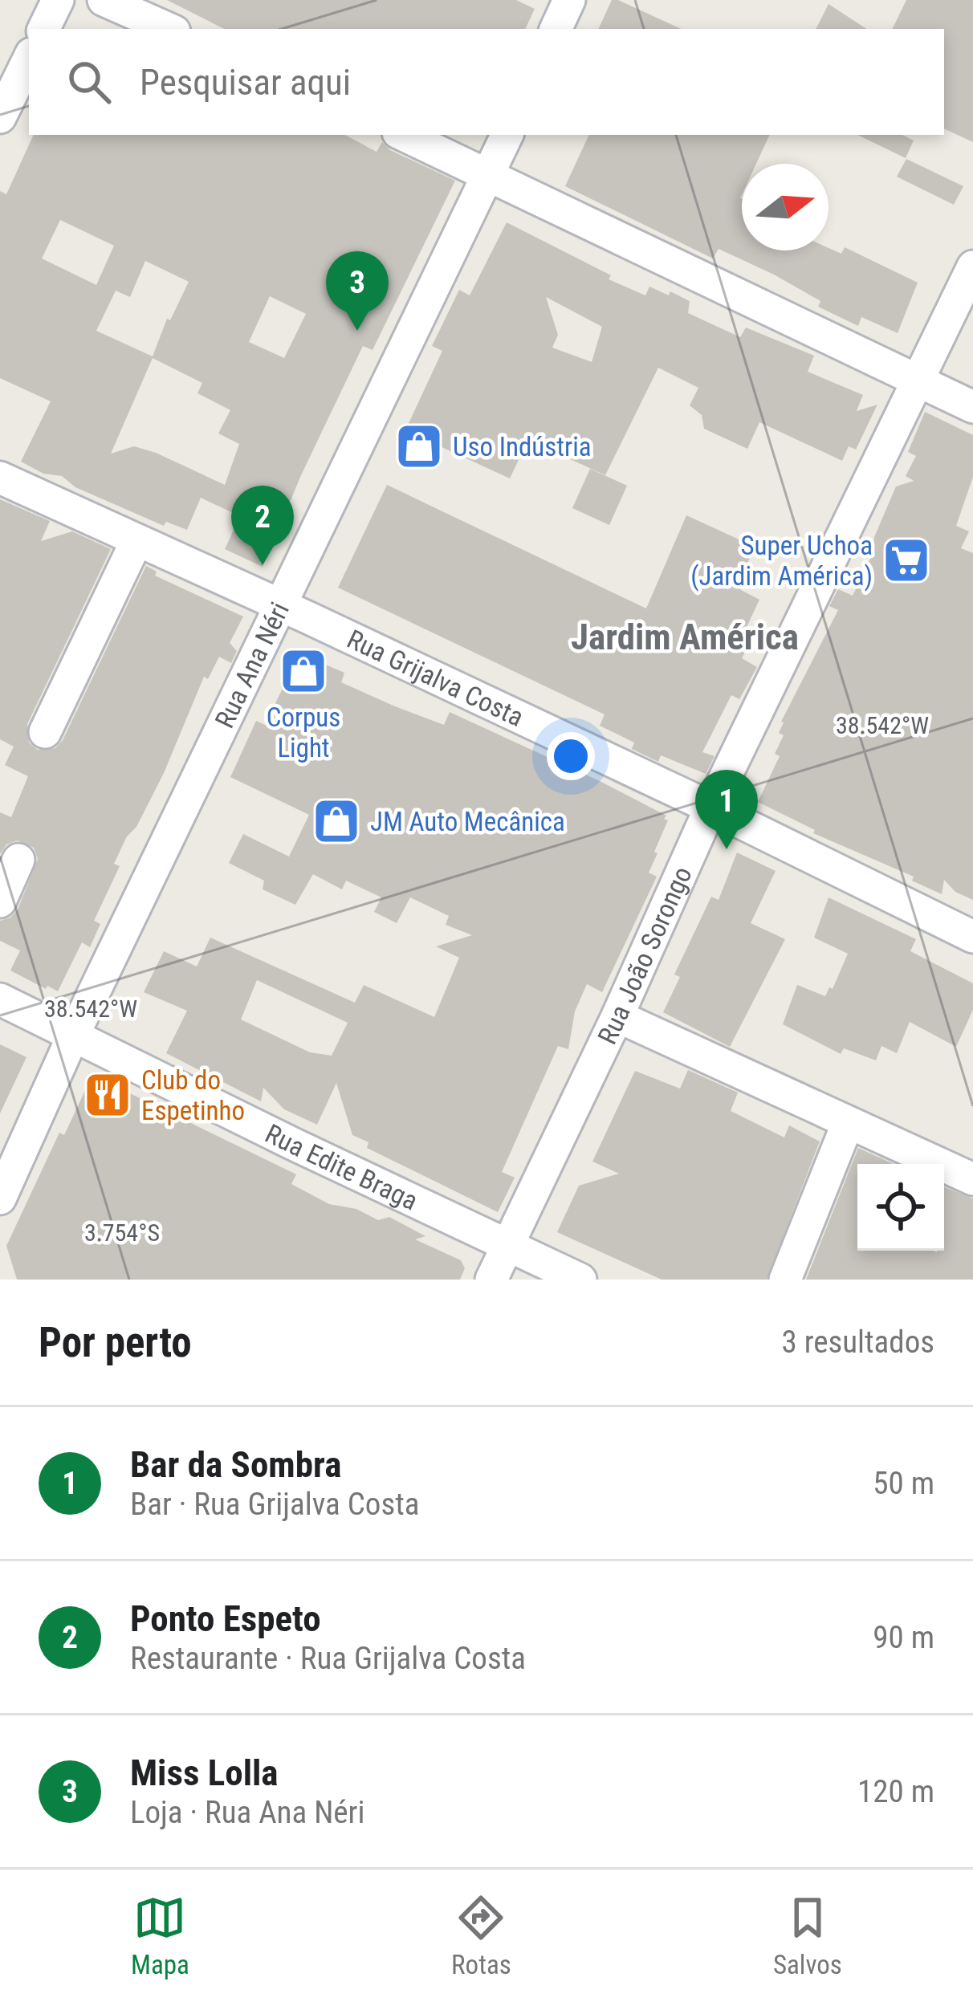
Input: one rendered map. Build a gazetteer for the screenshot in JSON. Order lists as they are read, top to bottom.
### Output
{
  "streets": {
    "street": [
      "Rua Ana Néri",
      "Rua Grijalva Costa",
      "Rua João Sorongo",
      "Rua Edite Braga"
    ]
  },
  "crossings": [
    ["Rua Ana Néri", "Rua Grijalva Costa"],
    ["Rua Ana Néri", "Rua Edite Braga"],
    ["Rua Grijalva Costa", "Rua João Sorongo"],
    ["Rua João Sorongo", "Rua Edite Braga"]
  ],
  "districts": ["Jardim América"],
  "places": {
    "shop": ["Uso Indústria", "Corpus Light", "JM Auto Mecânica"],
    "supermarket": ["Super Uchoa (Jardim América)"],
    "restaurant": ["Club do Espetinho"]
  },
  "north": "right",
  "page": {
    "search": "Pesquisar aqui",
    "pins": ["3", "2", "1"],
    "heading": ["Por perto", "3 resultados"],
    "list": [
      {
        "mark": "1",
        "name": "Bar da Sombra",
        "note": "Bar · Rua Grijalva Costa",
        "value": "50 m"
      },
      {
        "mark": "2",
        "name": "Ponto Espeto",
        "note": "Restaurante · Rua Grijalva Costa",
        "value": "90 m"
      },
      {
        "mark": "3",
        "name": "Miss Lolla",
        "note": "Loja · Rua Ana Néri",
        "value": "120 m"
      }
    ],
    "nav": ["Mapa", "Rotas", "Salvos"]
  },
  "coordinates": ["38.542°W", "3.754°S"]
}
